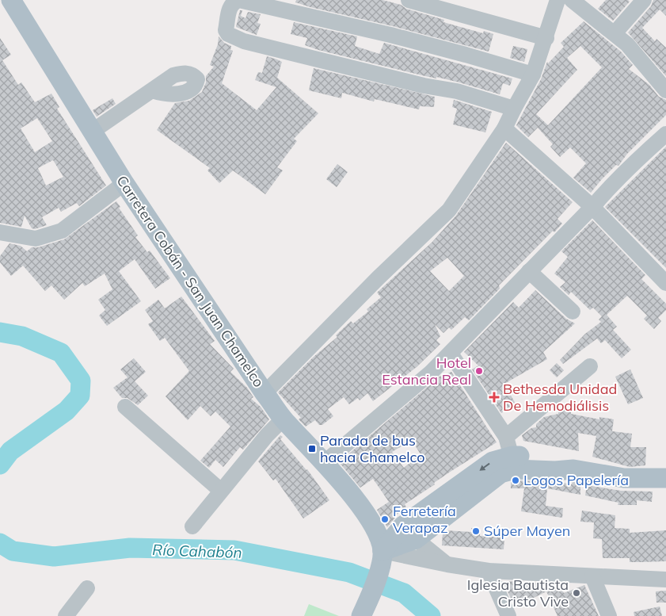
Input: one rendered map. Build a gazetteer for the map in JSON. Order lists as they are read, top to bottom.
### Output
{
  "streets": {
    "main road": ["Carretera Cobán - San Juan Chamelco"]
  },
  "water": ["Río Cahabón"],
  "places": {
    "other": [
      "Hotel Estancia Real",
      "Logos Papelería",
      "Ferretería Verapaz",
      "Súper Mayen",
      "Iglesia Bautista Cristo Vive"
    ],
    "health": ["Bethesda Unidad De Hemodiálisis"],
    "transit": ["Parada de bus hacia Chamelco"]
  }
}
